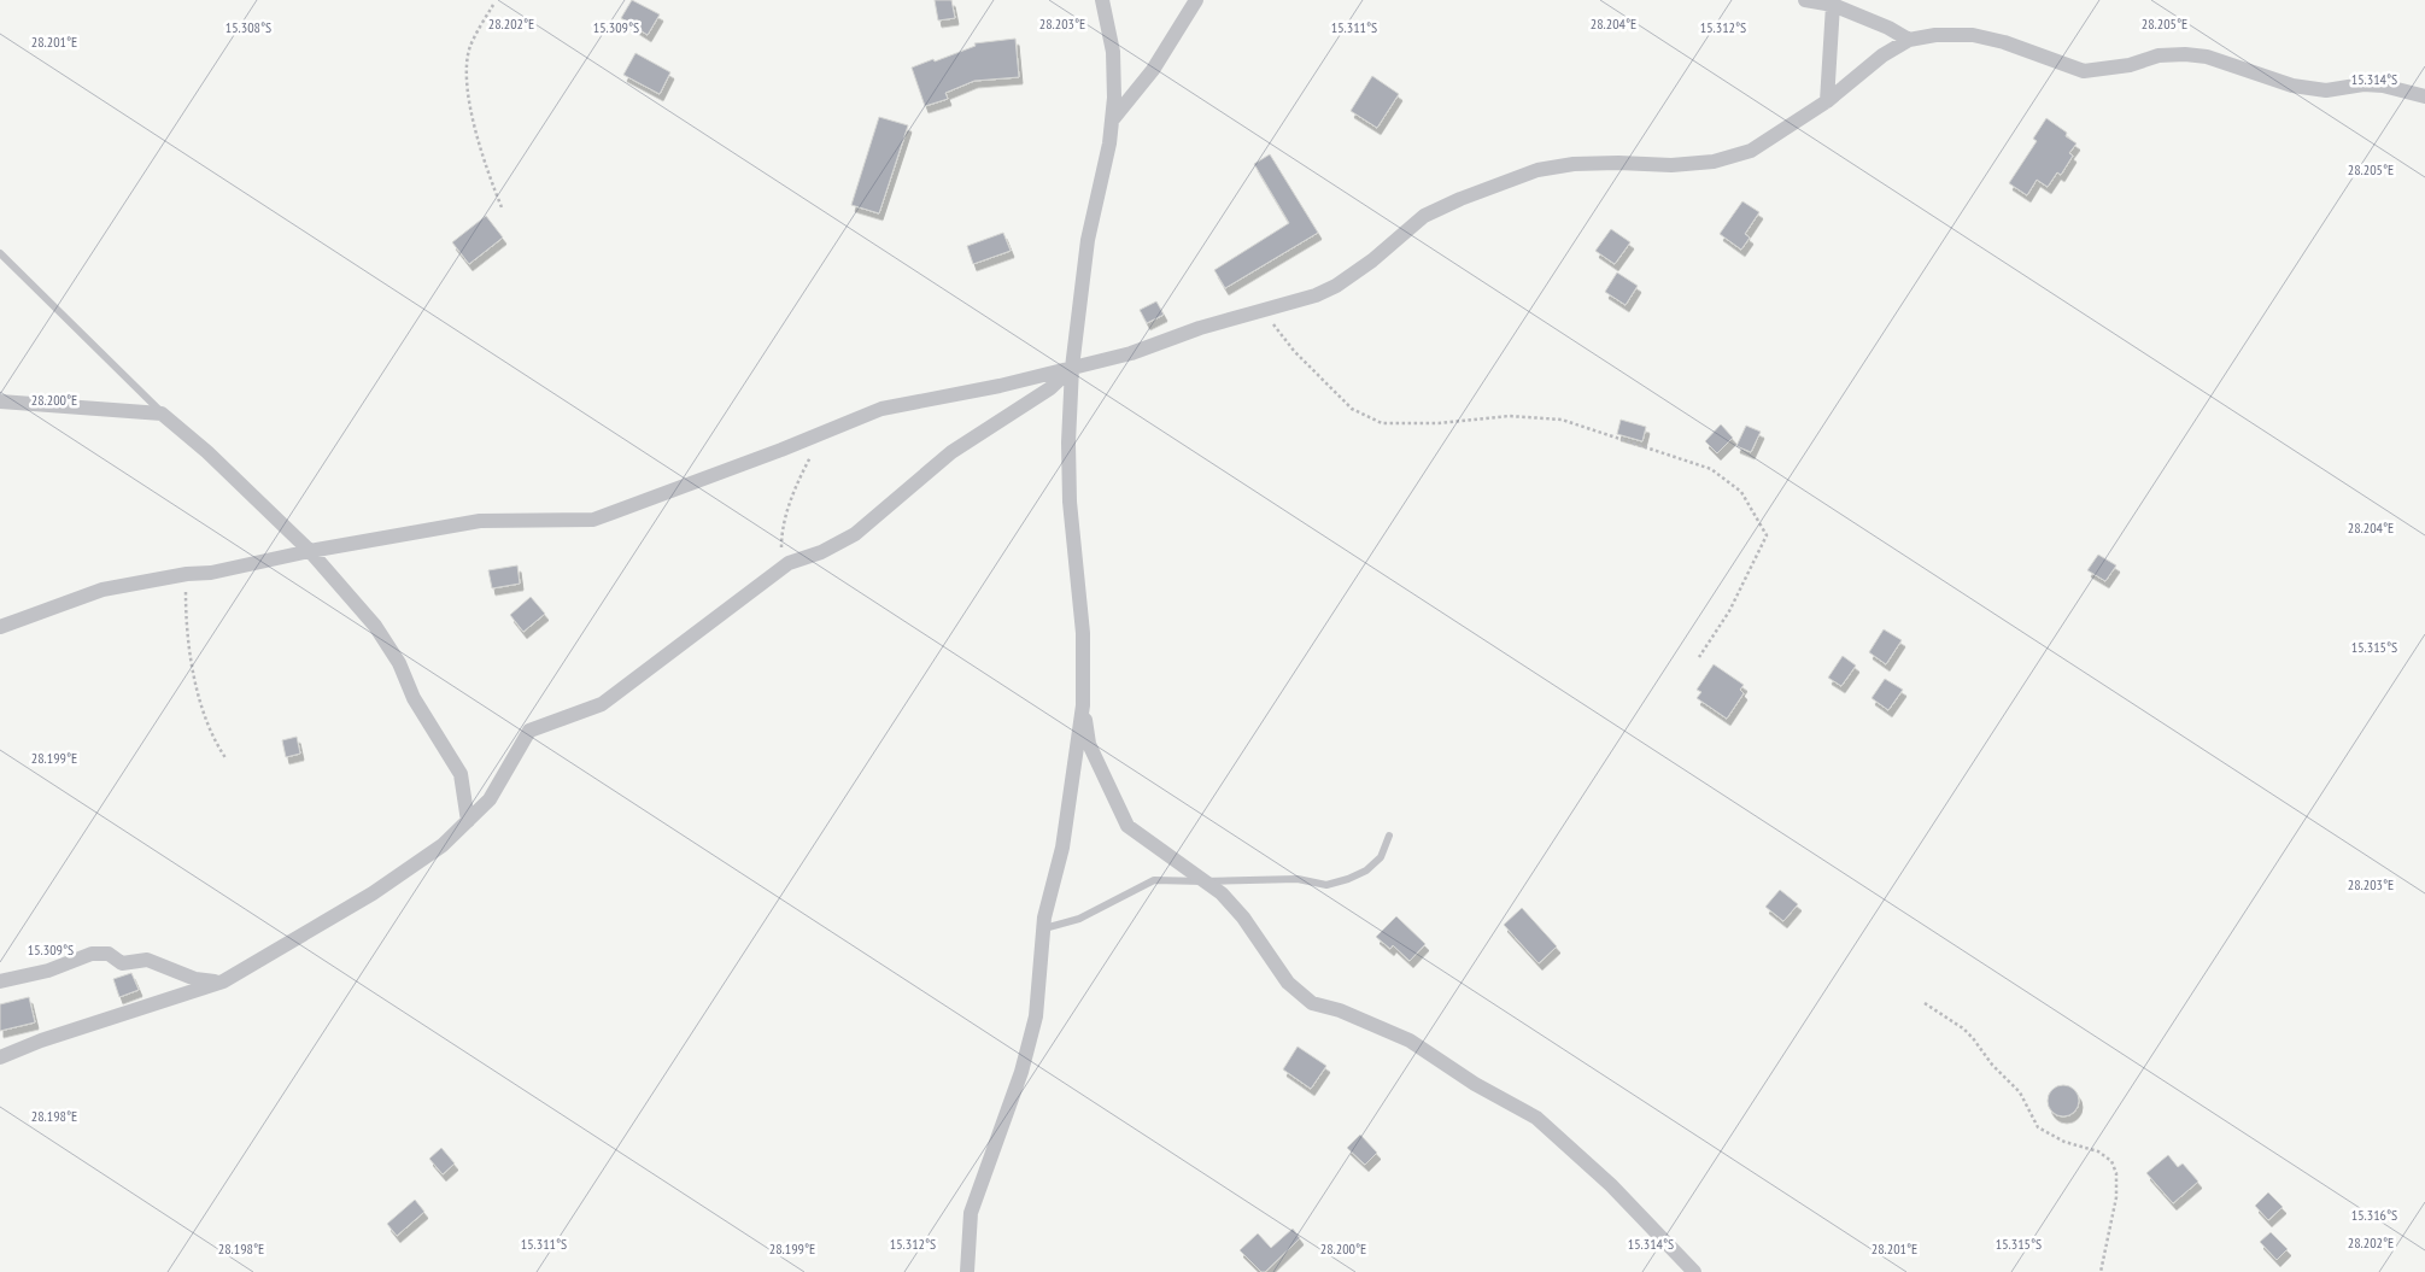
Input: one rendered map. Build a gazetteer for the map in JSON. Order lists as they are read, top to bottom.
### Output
{
  "coordinates": [
    "28.205°E",
    "28.202°E",
    "28.203°E",
    "28.204°E",
    "15.308°S",
    "15.309°S",
    "15.311°S",
    "15.312°S",
    "28.201°E",
    "15.314°S",
    "28.200°E",
    "15.315°S",
    "28.199°E",
    "28.198°E",
    "15.316°S"
  ]
}
